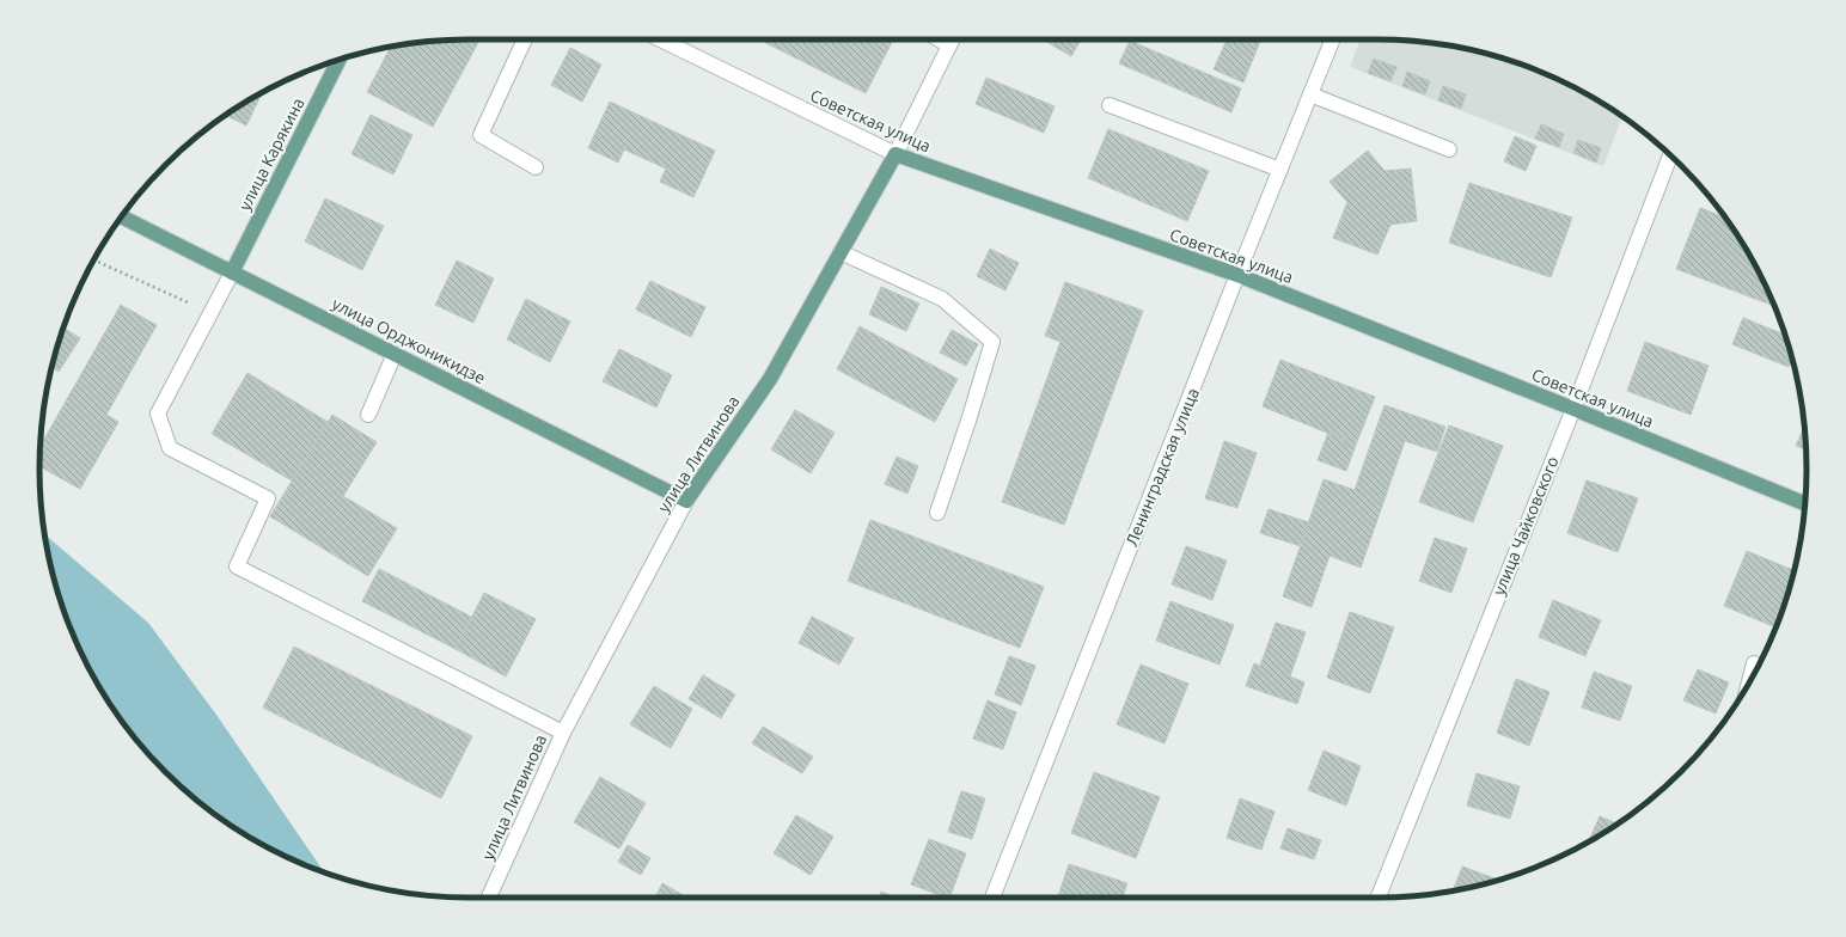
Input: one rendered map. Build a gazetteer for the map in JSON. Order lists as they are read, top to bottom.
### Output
{
  "streets": {
    "main road": [
      "Советская улица",
      "улица Карякина",
      "улица Орджоникидзе",
      "улица Литвинова"
    ],
    "street": ["Ленинградская улица", "улица Чайковского"]
  },
  "crossings": [
    ["Советская улица", "улица Литвинова"],
    ["Советская улица", "Ленинградская улица"],
    ["Советская улица", "улица Чайковского"],
    ["улица Карякина", "улица Орджоникидзе"],
    ["улица Орджоникидзе", "улица Литвинова"]
  ]
}
